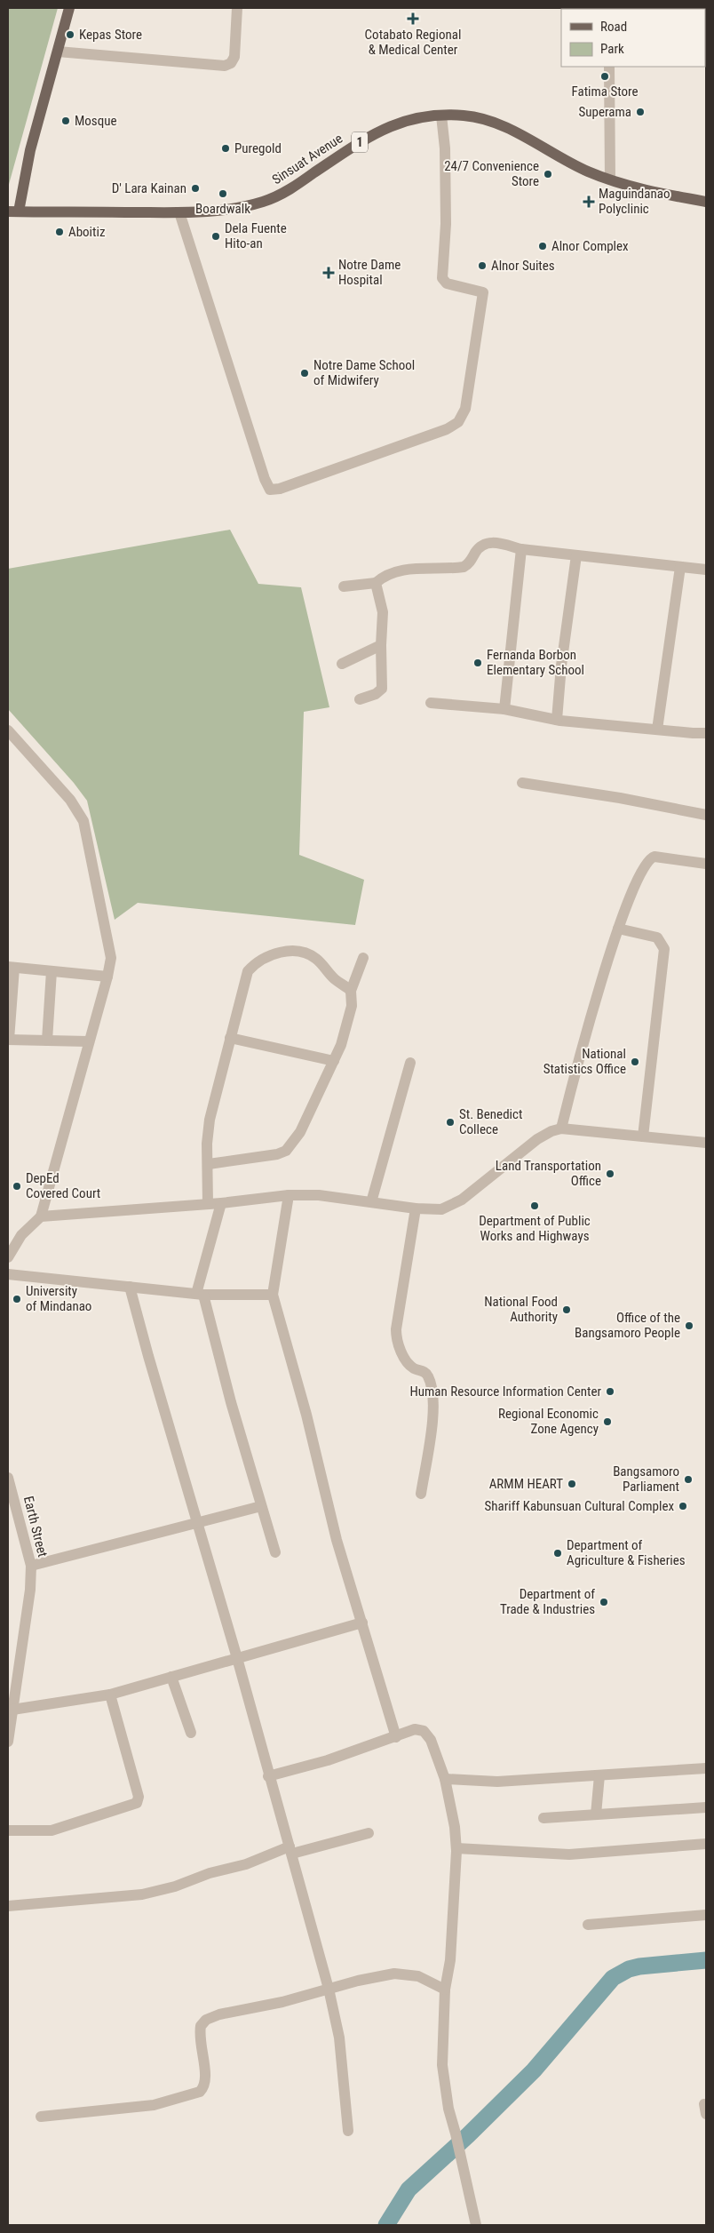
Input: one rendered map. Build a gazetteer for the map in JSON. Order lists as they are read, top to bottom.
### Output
{
  "streets": {
    "main road": ["1", "Sinsuat Avenue"],
    "street": ["Earth Street"]
  },
  "places": {
    "health": ["Cotabato Regional & Medical Center", "Maguindanao Polyclinic", "Notre Dame Hospital"],
    "other": [
      "Kepas Store",
      "Fatima Store",
      "Superama",
      "Mosque",
      "Puregold",
      "24/7 Convenience Store",
      "D' Lara Kainan",
      "Boardwalk",
      "Aboitiz",
      "Dela Fuente Hito-an",
      "Alnor Complex",
      "Alnor Suites",
      "Notre Dame School of Midwifery",
      "Fernanda Borbon Elementary School",
      "National Statistics Office",
      "St. Benedict Collece",
      "Land Transportation Office",
      "DepEd Covered Court",
      "Department of Public Works and Highways",
      "University of Mindanao",
      "National Food Authority",
      "Office of the Bangsamoro People",
      "Human Resource Information Center",
      "Regional Economic Zone Agency",
      "Bangsamoro Parliament",
      "ARMM HEART",
      "Shariff Kabunsuan Cultural Complex",
      "Department of Agriculture & Fisheries",
      "Department of Trade & Industries"
    ]
  },
  "legend": ["Road", "Park"]
}
